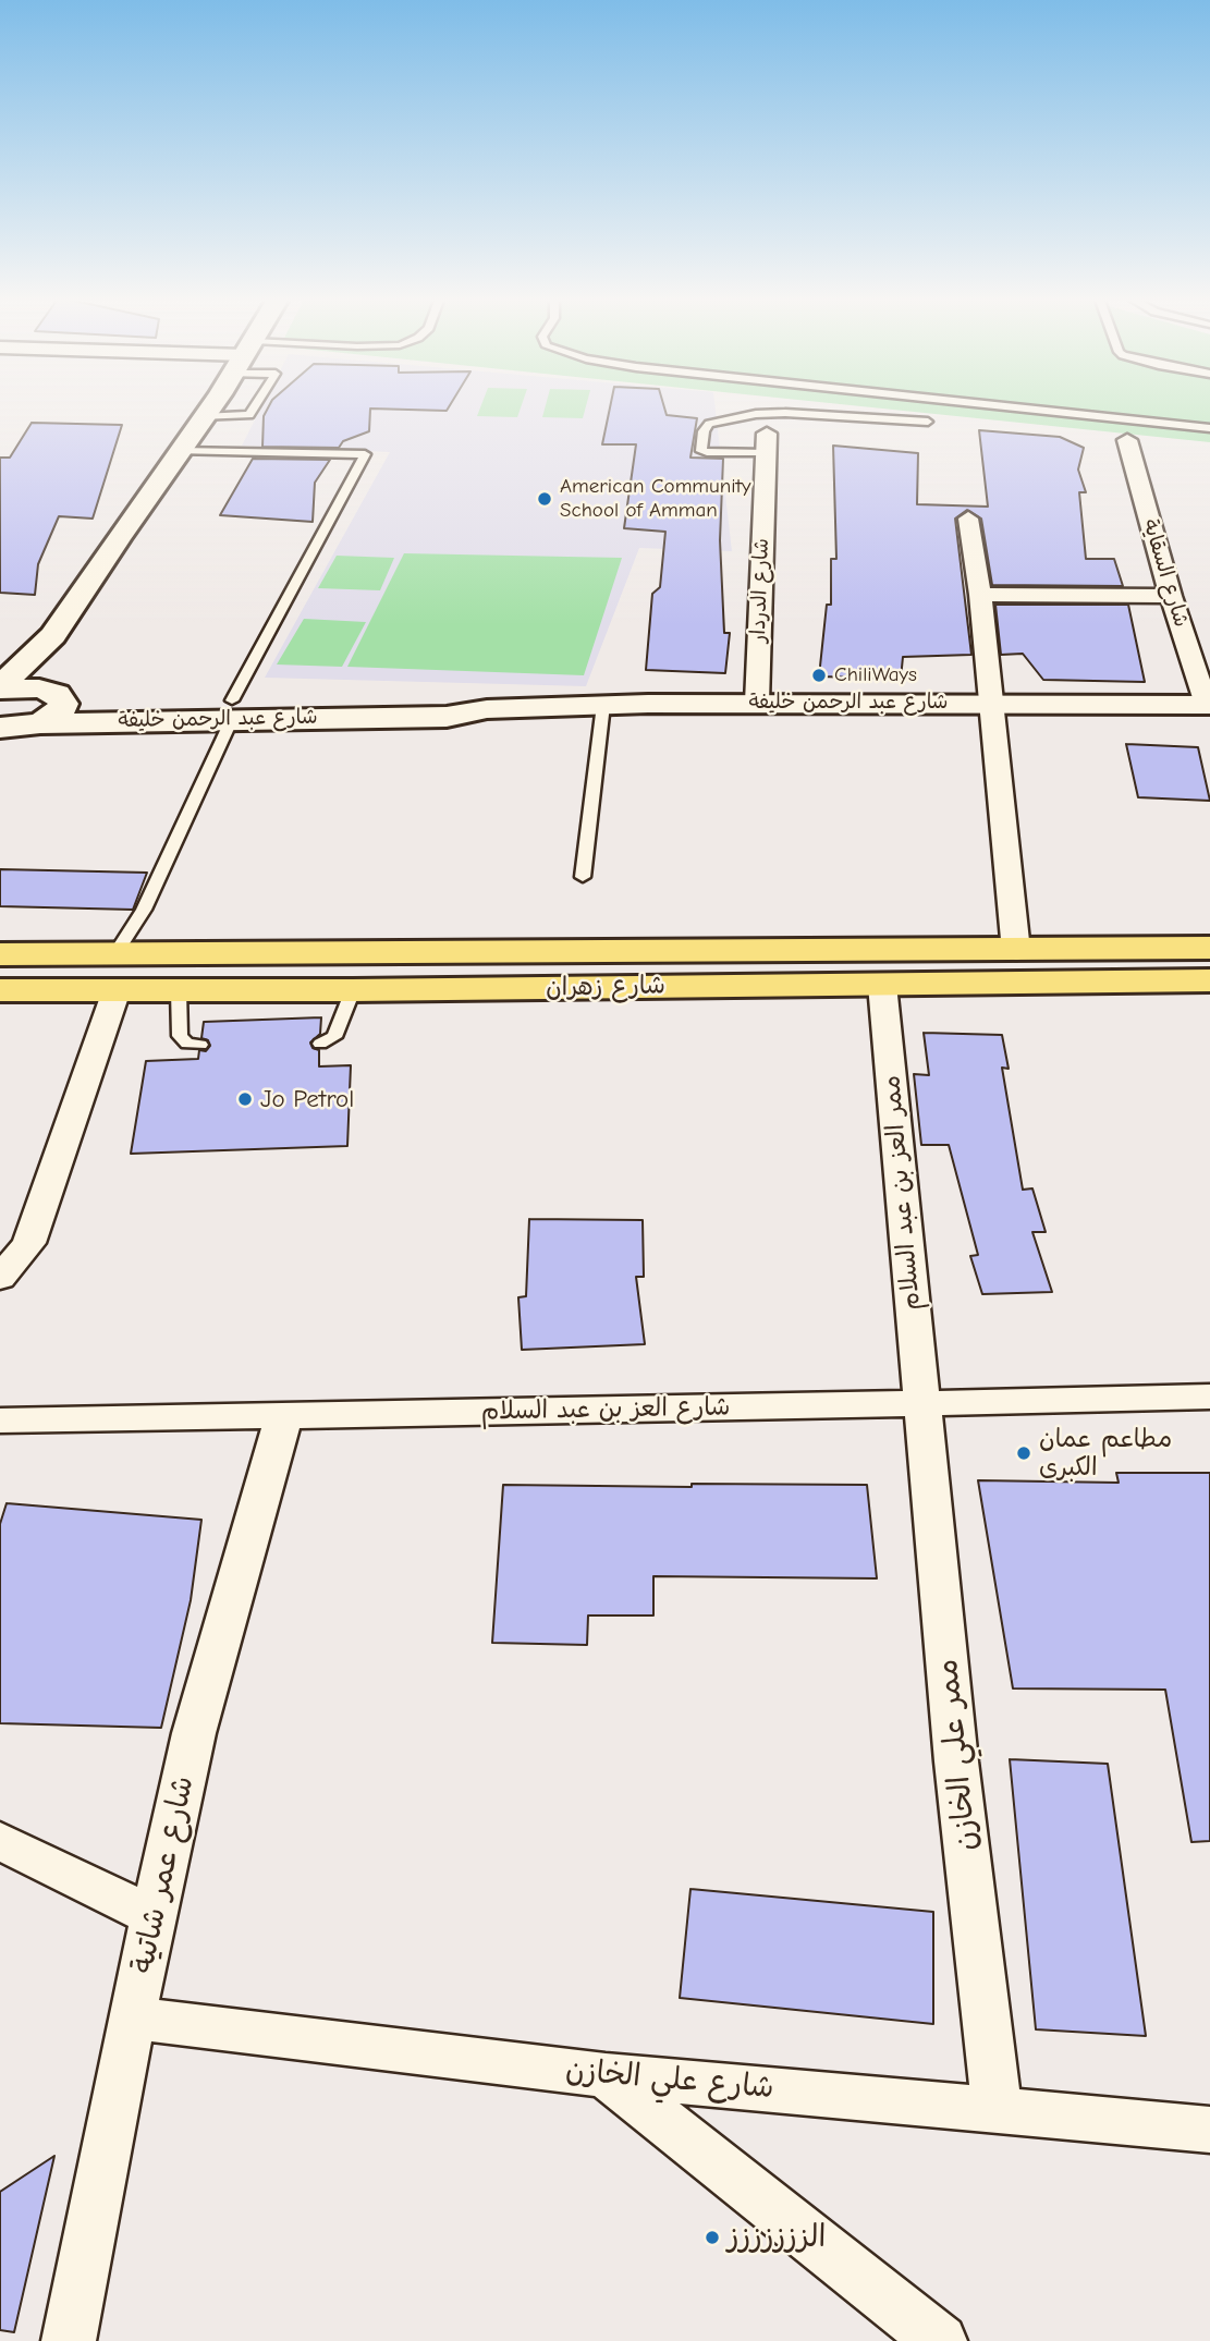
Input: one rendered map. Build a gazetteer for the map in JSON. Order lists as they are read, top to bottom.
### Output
{
  "streets": {
    "main road": ["شارع زهران"],
    "street": [
      "شارع السقاية",
      "شارع الدردار",
      "شارع عبد الرحمن خليفة",
      "ممر العز بن عبد السلام",
      "شارع العز بن عبد السلام",
      "ممر علي الخازن",
      "شارع عمر شاتية",
      "شارع علي الخازن"
    ]
  },
  "crossings": [
    ["شارع السقاية", "شارع عبد الرحمن خليفة"],
    ["شارع الدردار", "شارع عبد الرحمن خليفة"],
    ["شارع زهران", "ممر العز بن عبد السلام"],
    ["ممر العز بن عبد السلام", "شارع العز بن عبد السلام"],
    ["ممر العز بن عبد السلام", "ممر علي الخازن"],
    ["شارع العز بن عبد السلام", "ممر علي الخازن"],
    ["شارع العز بن عبد السلام", "شارع عمر شاتية"],
    ["ممر علي الخازن", "شارع علي الخازن"],
    ["شارع عمر شاتية", "شارع علي الخازن"]
  ],
  "places": [
    "American Community School of Amman",
    "ChiliWays",
    "Jo Petrol",
    "مطاعم عمان الكبرى",
    "الززززززز"
  ]
}
